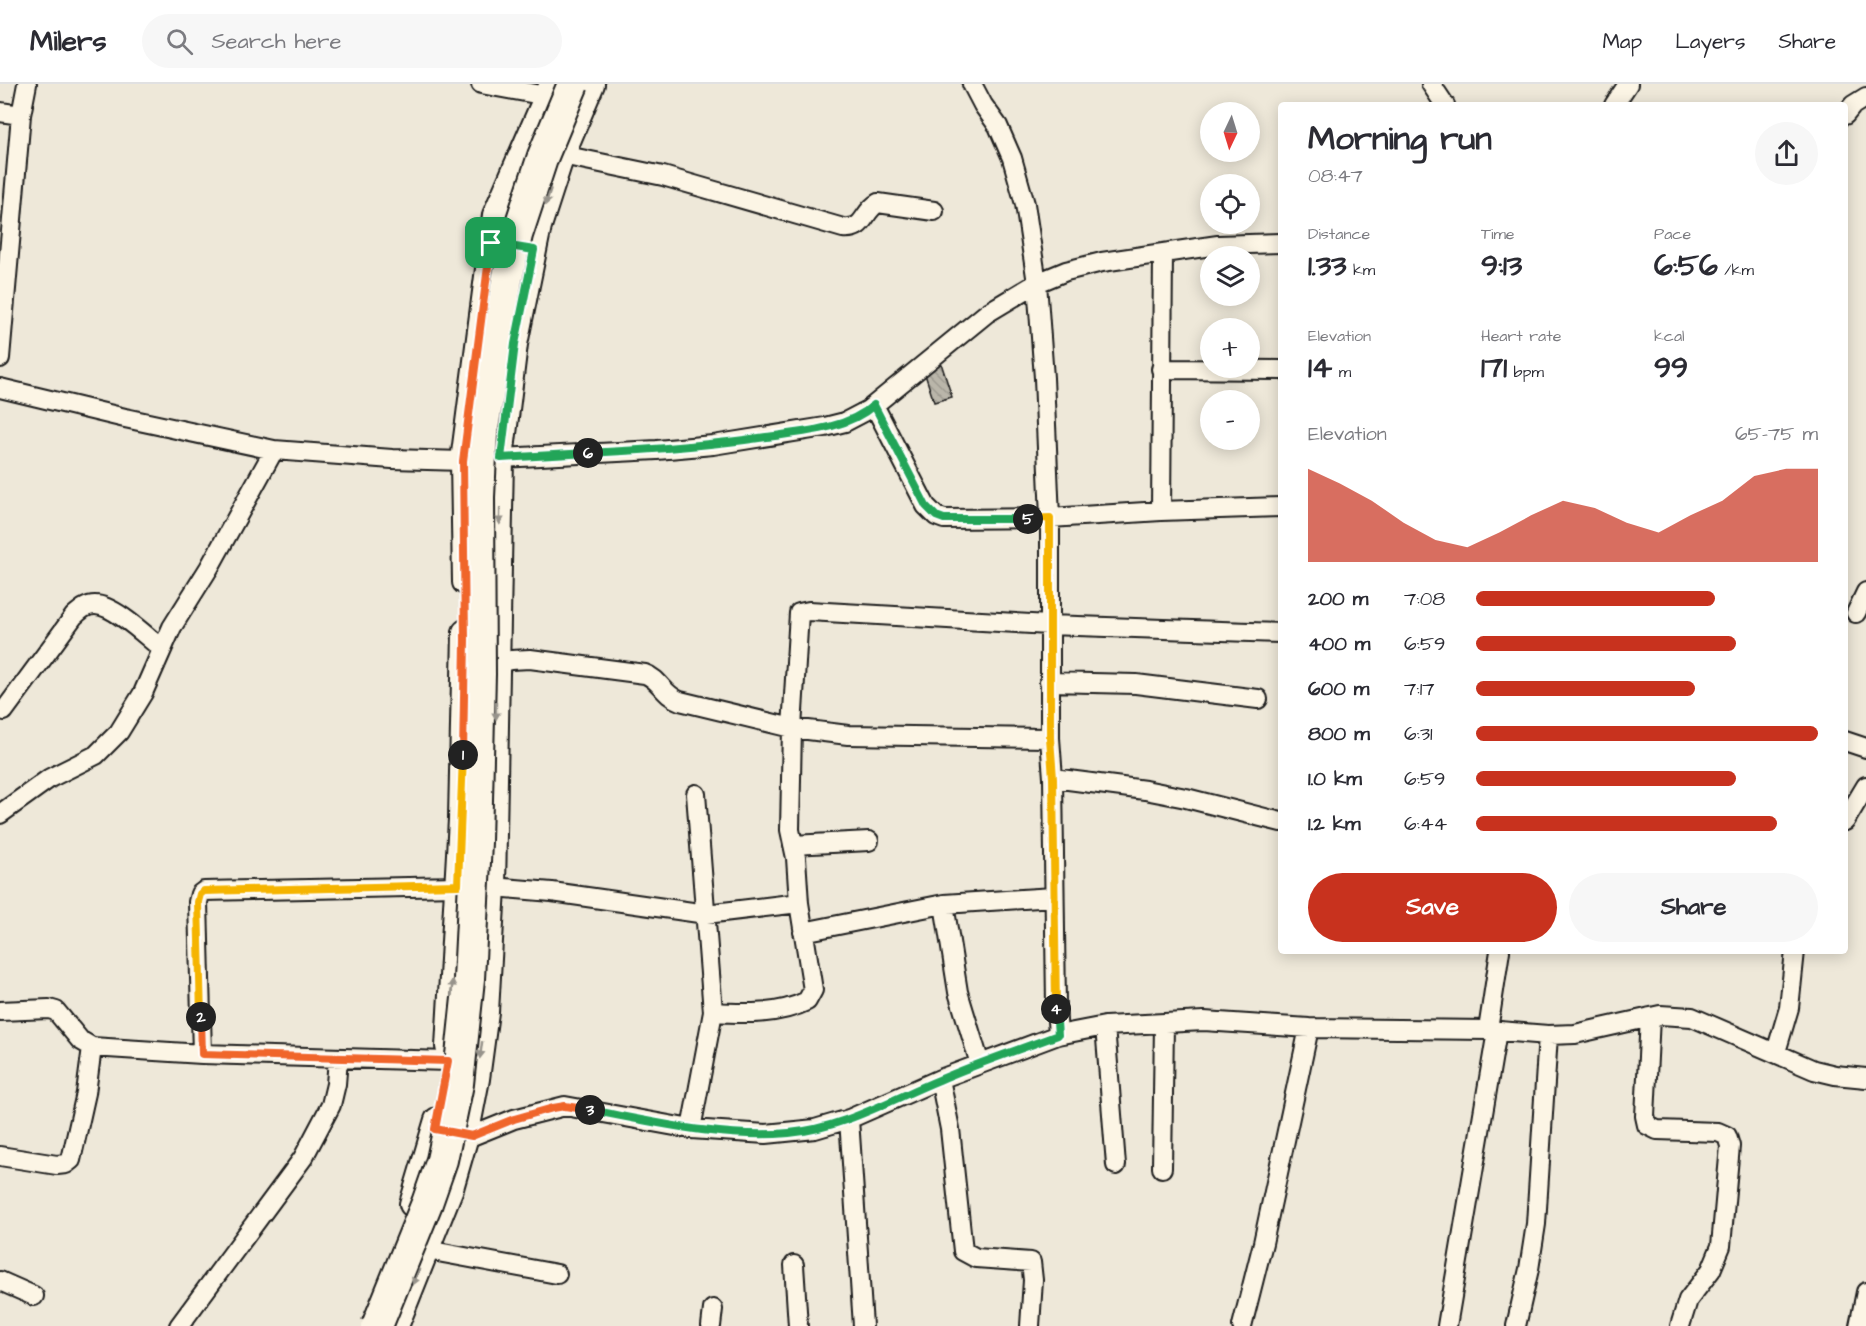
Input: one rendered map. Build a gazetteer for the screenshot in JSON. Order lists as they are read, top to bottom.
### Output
{
  "north": "bottom",
  "page": {
    "header": "Milers",
    "search": "Search here",
    "nav": ["Map", "Layers", "Share"],
    "map_buttons": ["+", "−"],
    "heading": ["Morning run", "08:47"],
    "stats": [
      ["Distance", "1.33 km"],
      ["Time", "9:13"],
      ["Pace", "6:56 /km"],
      ["Elevation", "14 m"],
      ["Heart rate", "171 bpm"],
      ["kcal", "99"]
    ],
    "chart": ["Elevation", "65–75 m"],
    "pins": [
      "6",
      "5",
      "1",
      "4",
      "2",
      "3"
    ],
    "list": [
      {
        "name": "200 m",
        "note": "7:08"
      },
      {
        "name": "400 m",
        "note": "6:59"
      },
      {
        "name": "600 m",
        "note": "7:17"
      },
      {
        "name": "800 m",
        "note": "6:31"
      },
      {
        "name": "1.0 km",
        "note": "6:59"
      },
      {
        "name": "1.2 km",
        "note": "6:44"
      }
    ],
    "buttons": ["Save", "Share"]
  }
}
